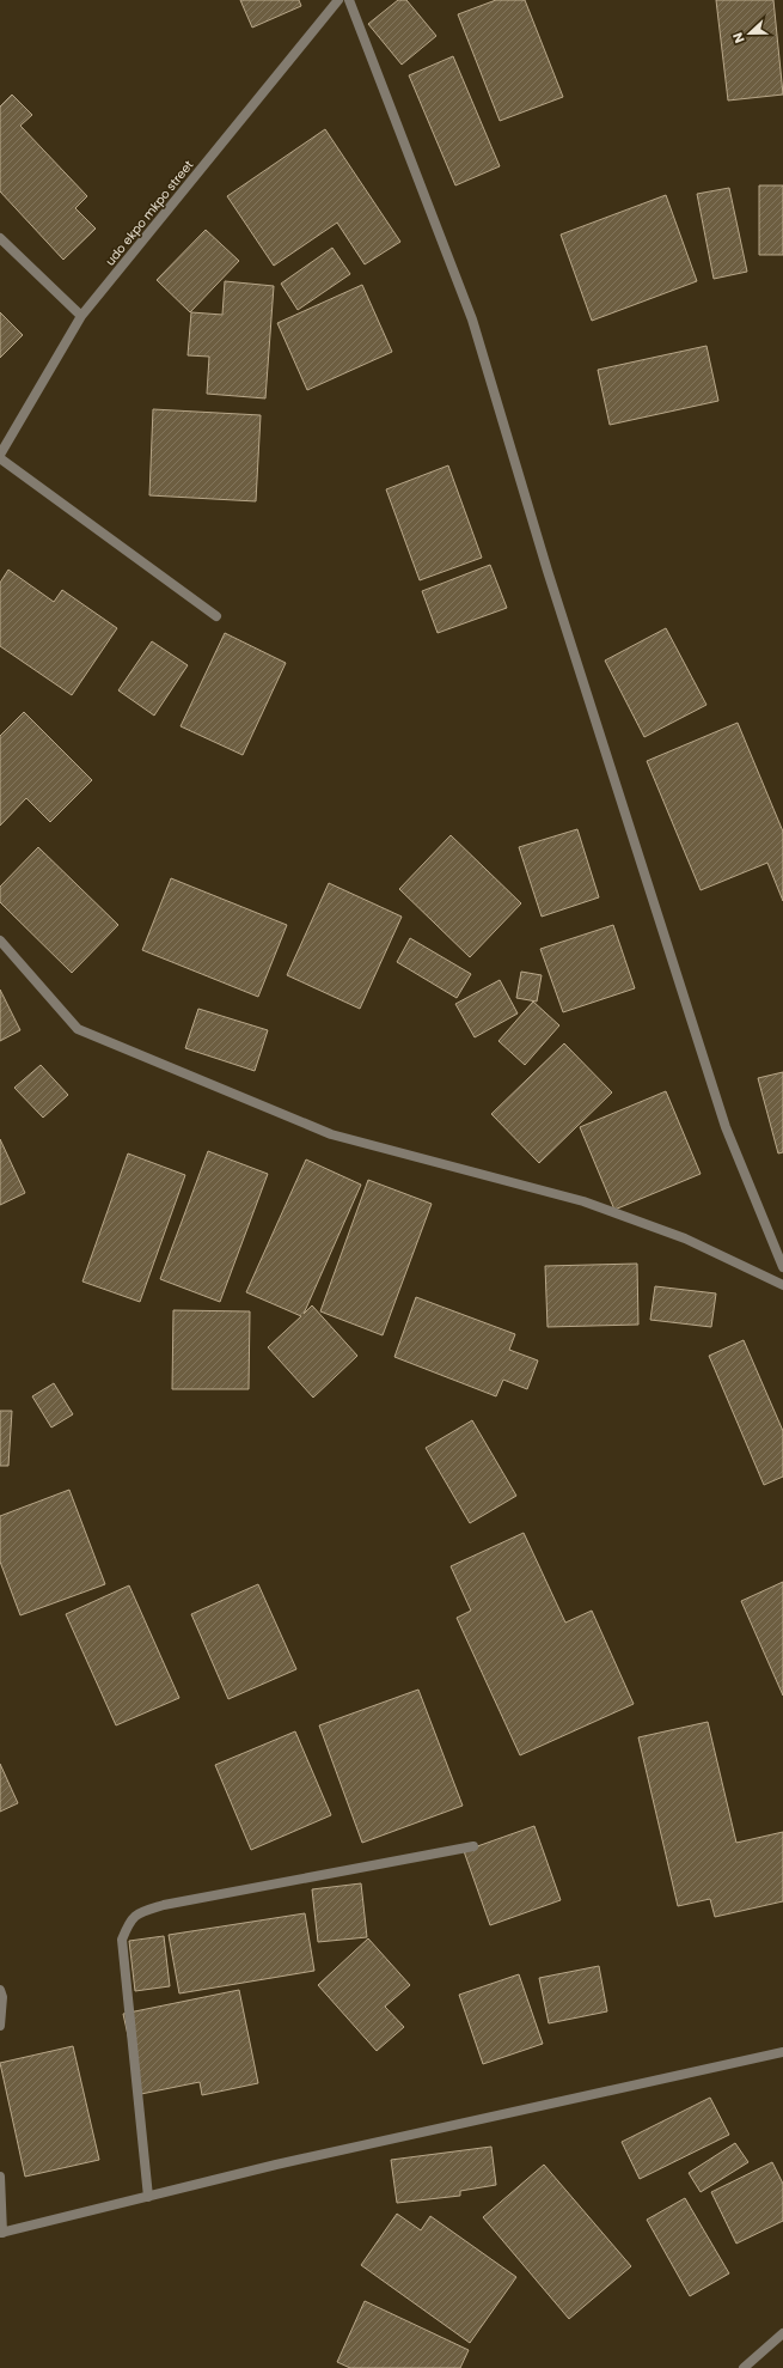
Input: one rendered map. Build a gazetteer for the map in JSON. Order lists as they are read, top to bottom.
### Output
{
  "streets": {
    "street": ["udo ekpo mkpo street"]
  },
  "north": "left"
}
